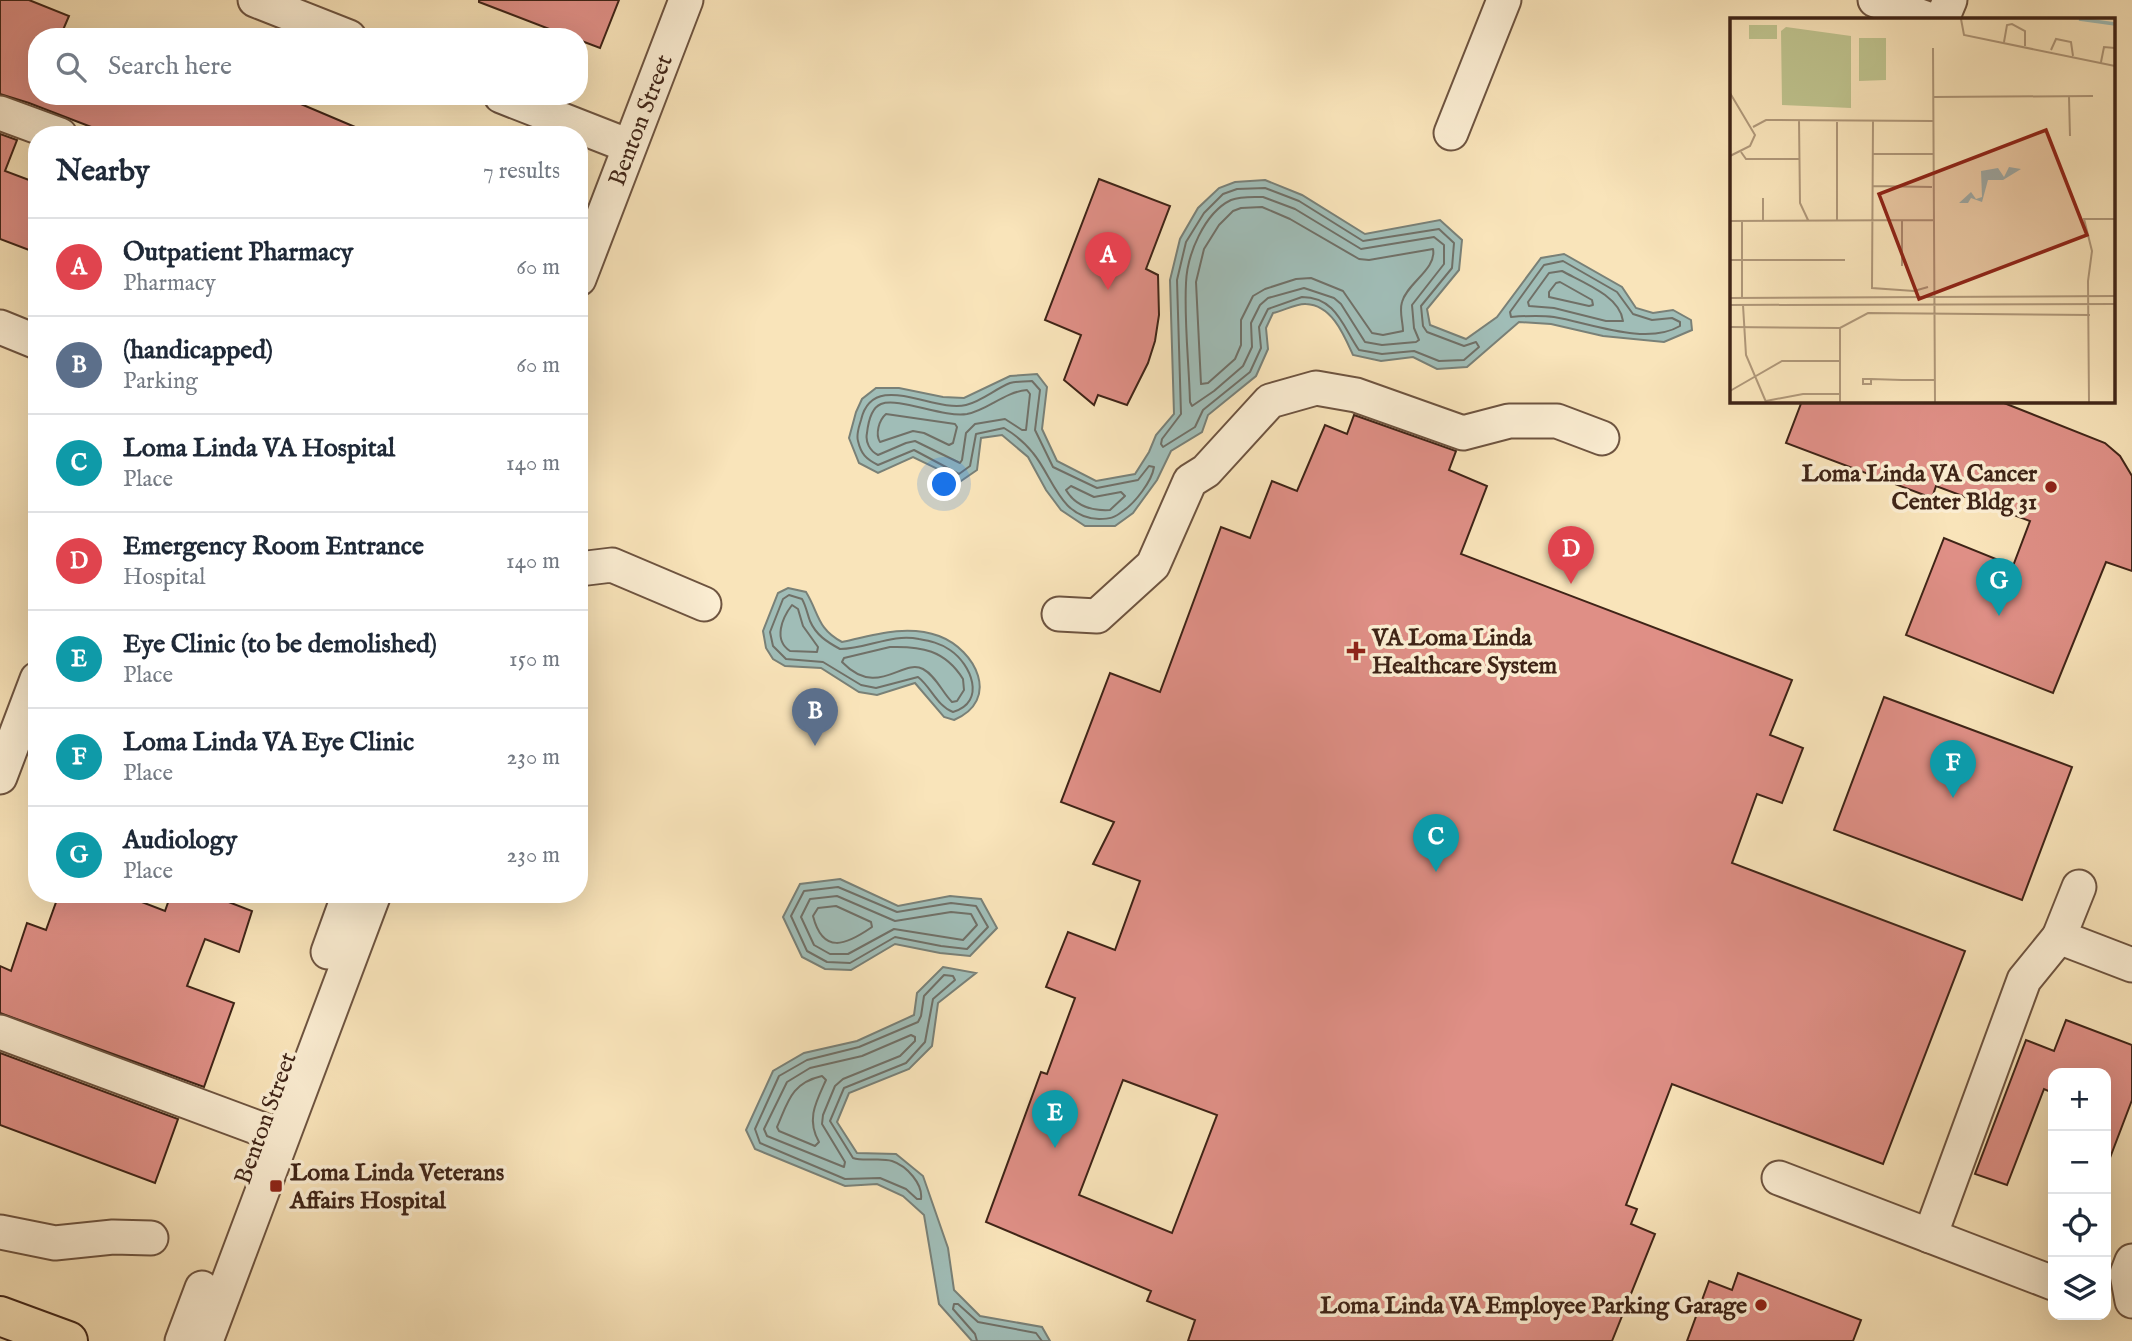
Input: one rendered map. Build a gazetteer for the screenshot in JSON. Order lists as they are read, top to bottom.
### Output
{
  "streets": {
    "street": ["Benton Street"]
  },
  "places": {
    "other": ["Loma Linda VA Cancer Center Bldg 31", "Loma Linda VA Employee Parking Garage"],
    "health": ["VA Loma Linda Healthcare System"],
    "transit": ["Loma Linda Veterans Affairs Hospital"]
  },
  "page": {
    "search": "Search here",
    "heading": ["Nearby", "7 results"],
    "list": [
      {
        "mark": "A",
        "name": "Outpatient Pharmacy",
        "note": "Pharmacy",
        "value": "60 m"
      },
      {
        "mark": "B",
        "name": "(handicapped)",
        "note": "Parking",
        "value": "60 m"
      },
      {
        "mark": "C",
        "name": "Loma Linda VA Hospital",
        "note": "Place",
        "value": "140 m"
      },
      {
        "mark": "D",
        "name": "Emergency Room Entrance",
        "note": "Hospital",
        "value": "140 m"
      },
      {
        "mark": "E",
        "name": "Eye Clinic (to be demolished)",
        "note": "Place",
        "value": "150 m"
      },
      {
        "mark": "F",
        "name": "Loma Linda VA Eye Clinic",
        "note": "Place",
        "value": "230 m"
      },
      {
        "mark": "G",
        "name": "Audiology",
        "note": "Place",
        "value": "230 m"
      }
    ],
    "pins": [
      "A",
      "D",
      "G",
      "B",
      "F",
      "C",
      "E"
    ],
    "map_buttons": ["+", "−"]
  }
}
